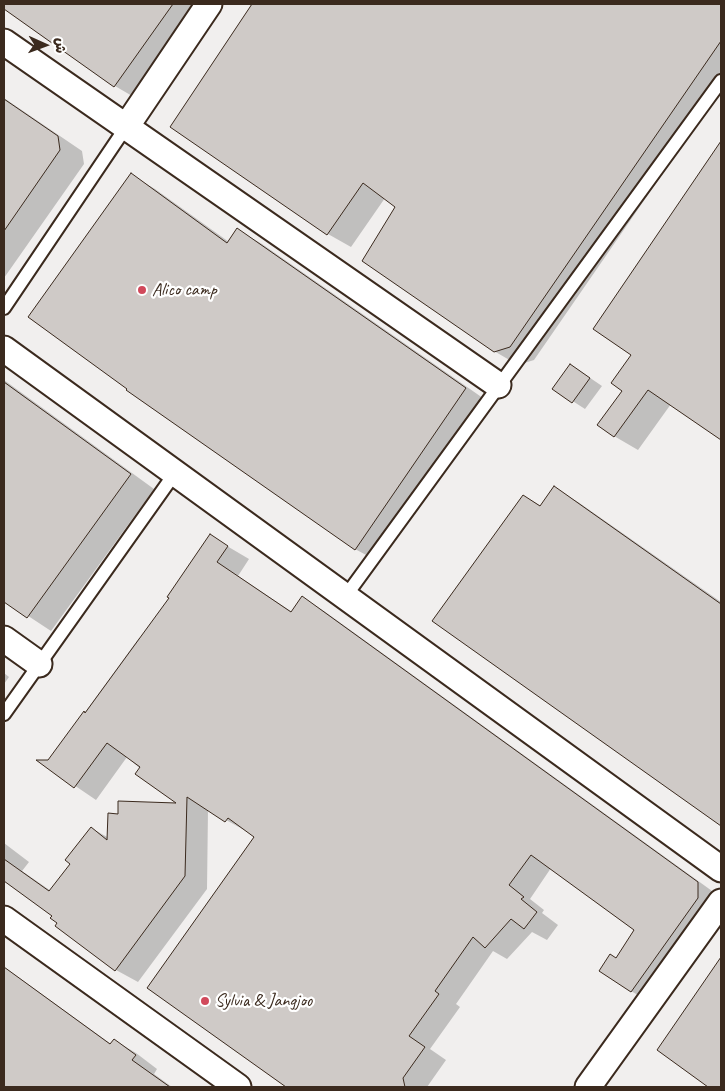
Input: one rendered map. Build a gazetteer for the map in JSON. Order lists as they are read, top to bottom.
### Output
{
  "places": ["Alico camp", "Sylvia & Jangjoo"],
  "north": "right"
}
